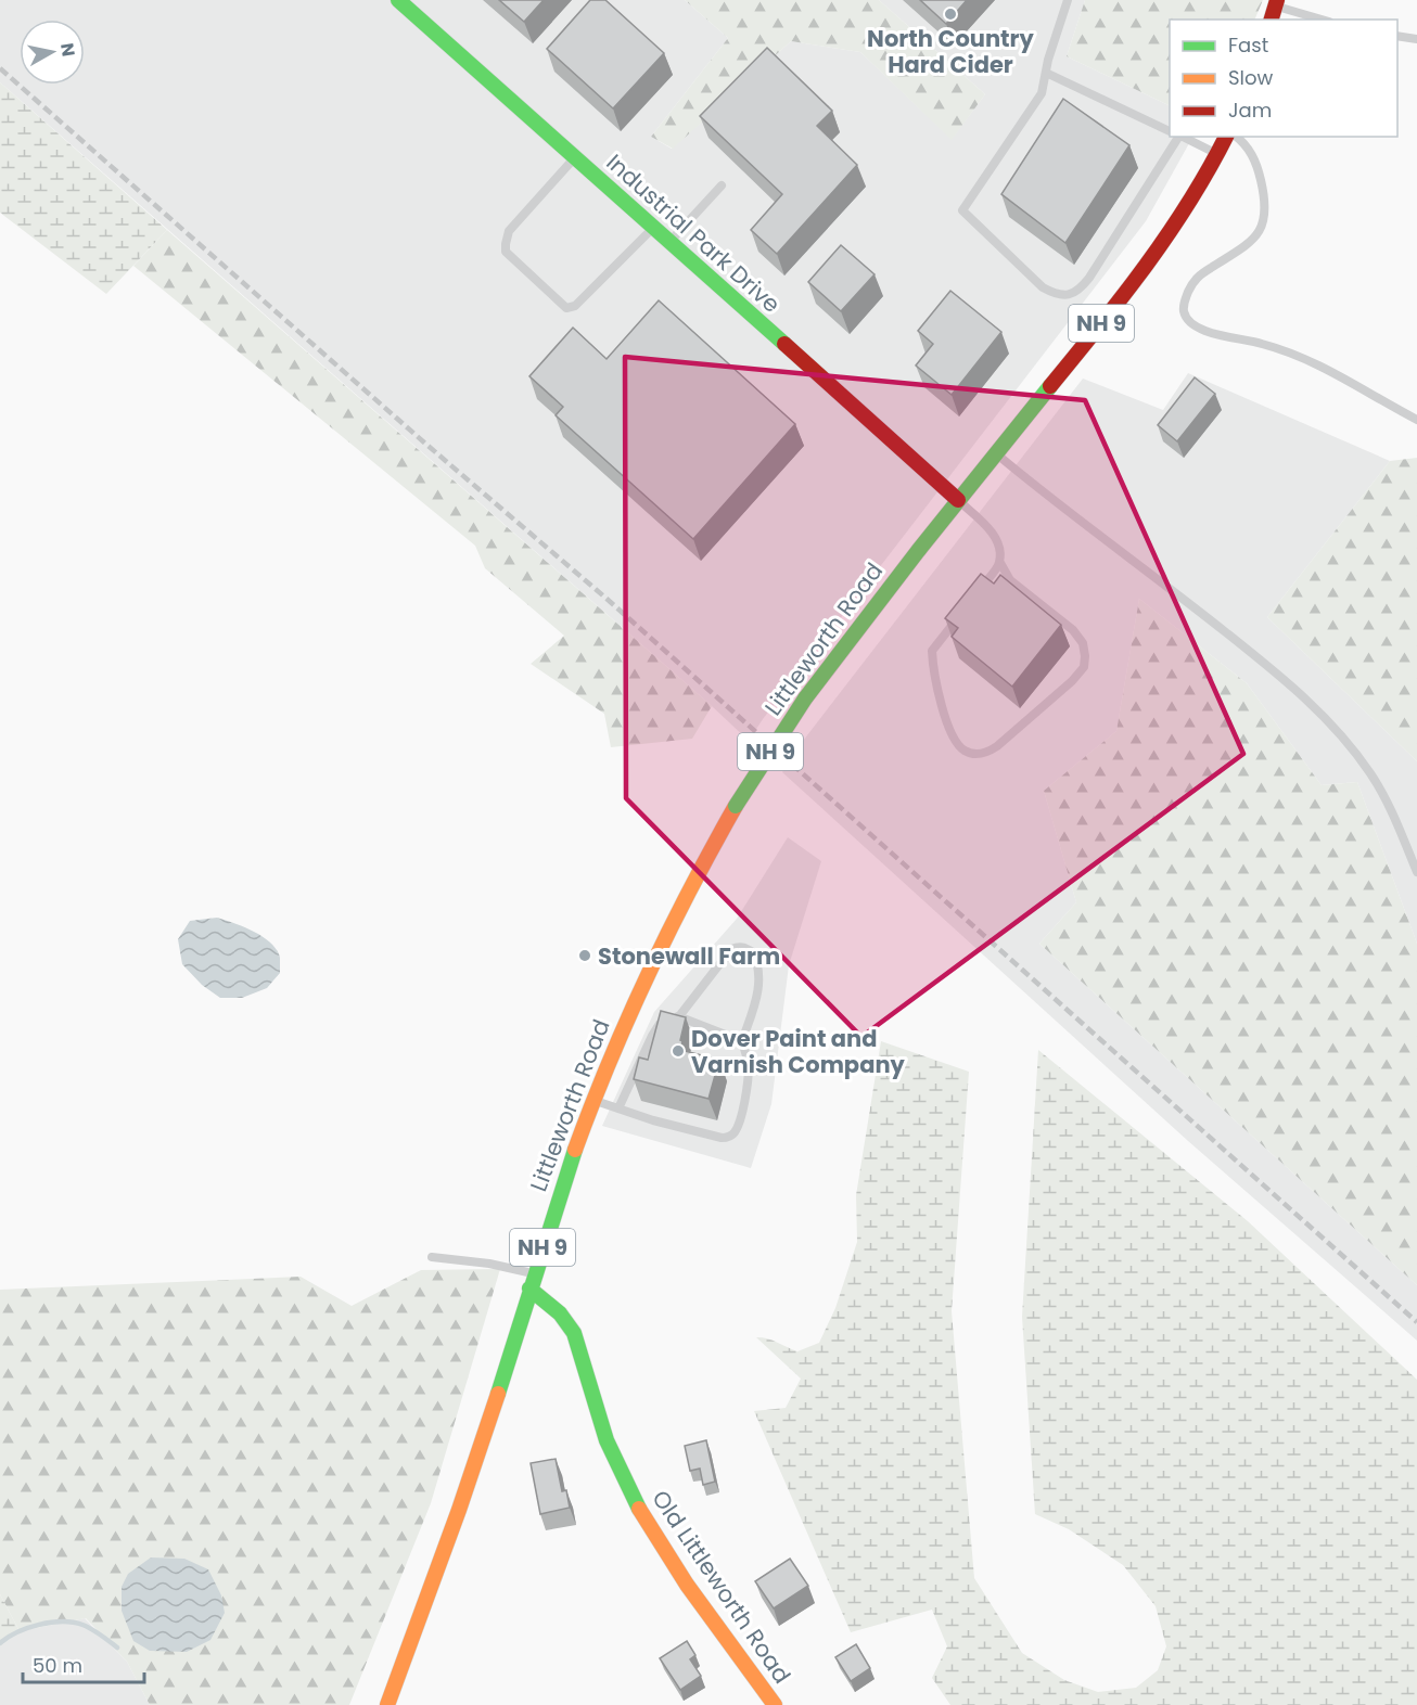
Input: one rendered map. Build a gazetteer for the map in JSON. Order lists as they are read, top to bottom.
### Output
{
  "streets": {
    "main road": [
      "Industrial Park Drive",
      "NH 9",
      "Littleworth Road",
      "Old Littleworth Road"
    ]
  },
  "crossings": [
    ["Industrial Park Drive", "Littleworth Road"],
    ["Littleworth Road", "Old Littleworth Road"]
  ],
  "places": ["North Country Hard Cider", "Stonewall Farm", "Dover Paint and Varnish Company"],
  "legend": ["Fast", "Slow", "Jam"],
  "scale_bar": "50 m",
  "north": "right"
}
